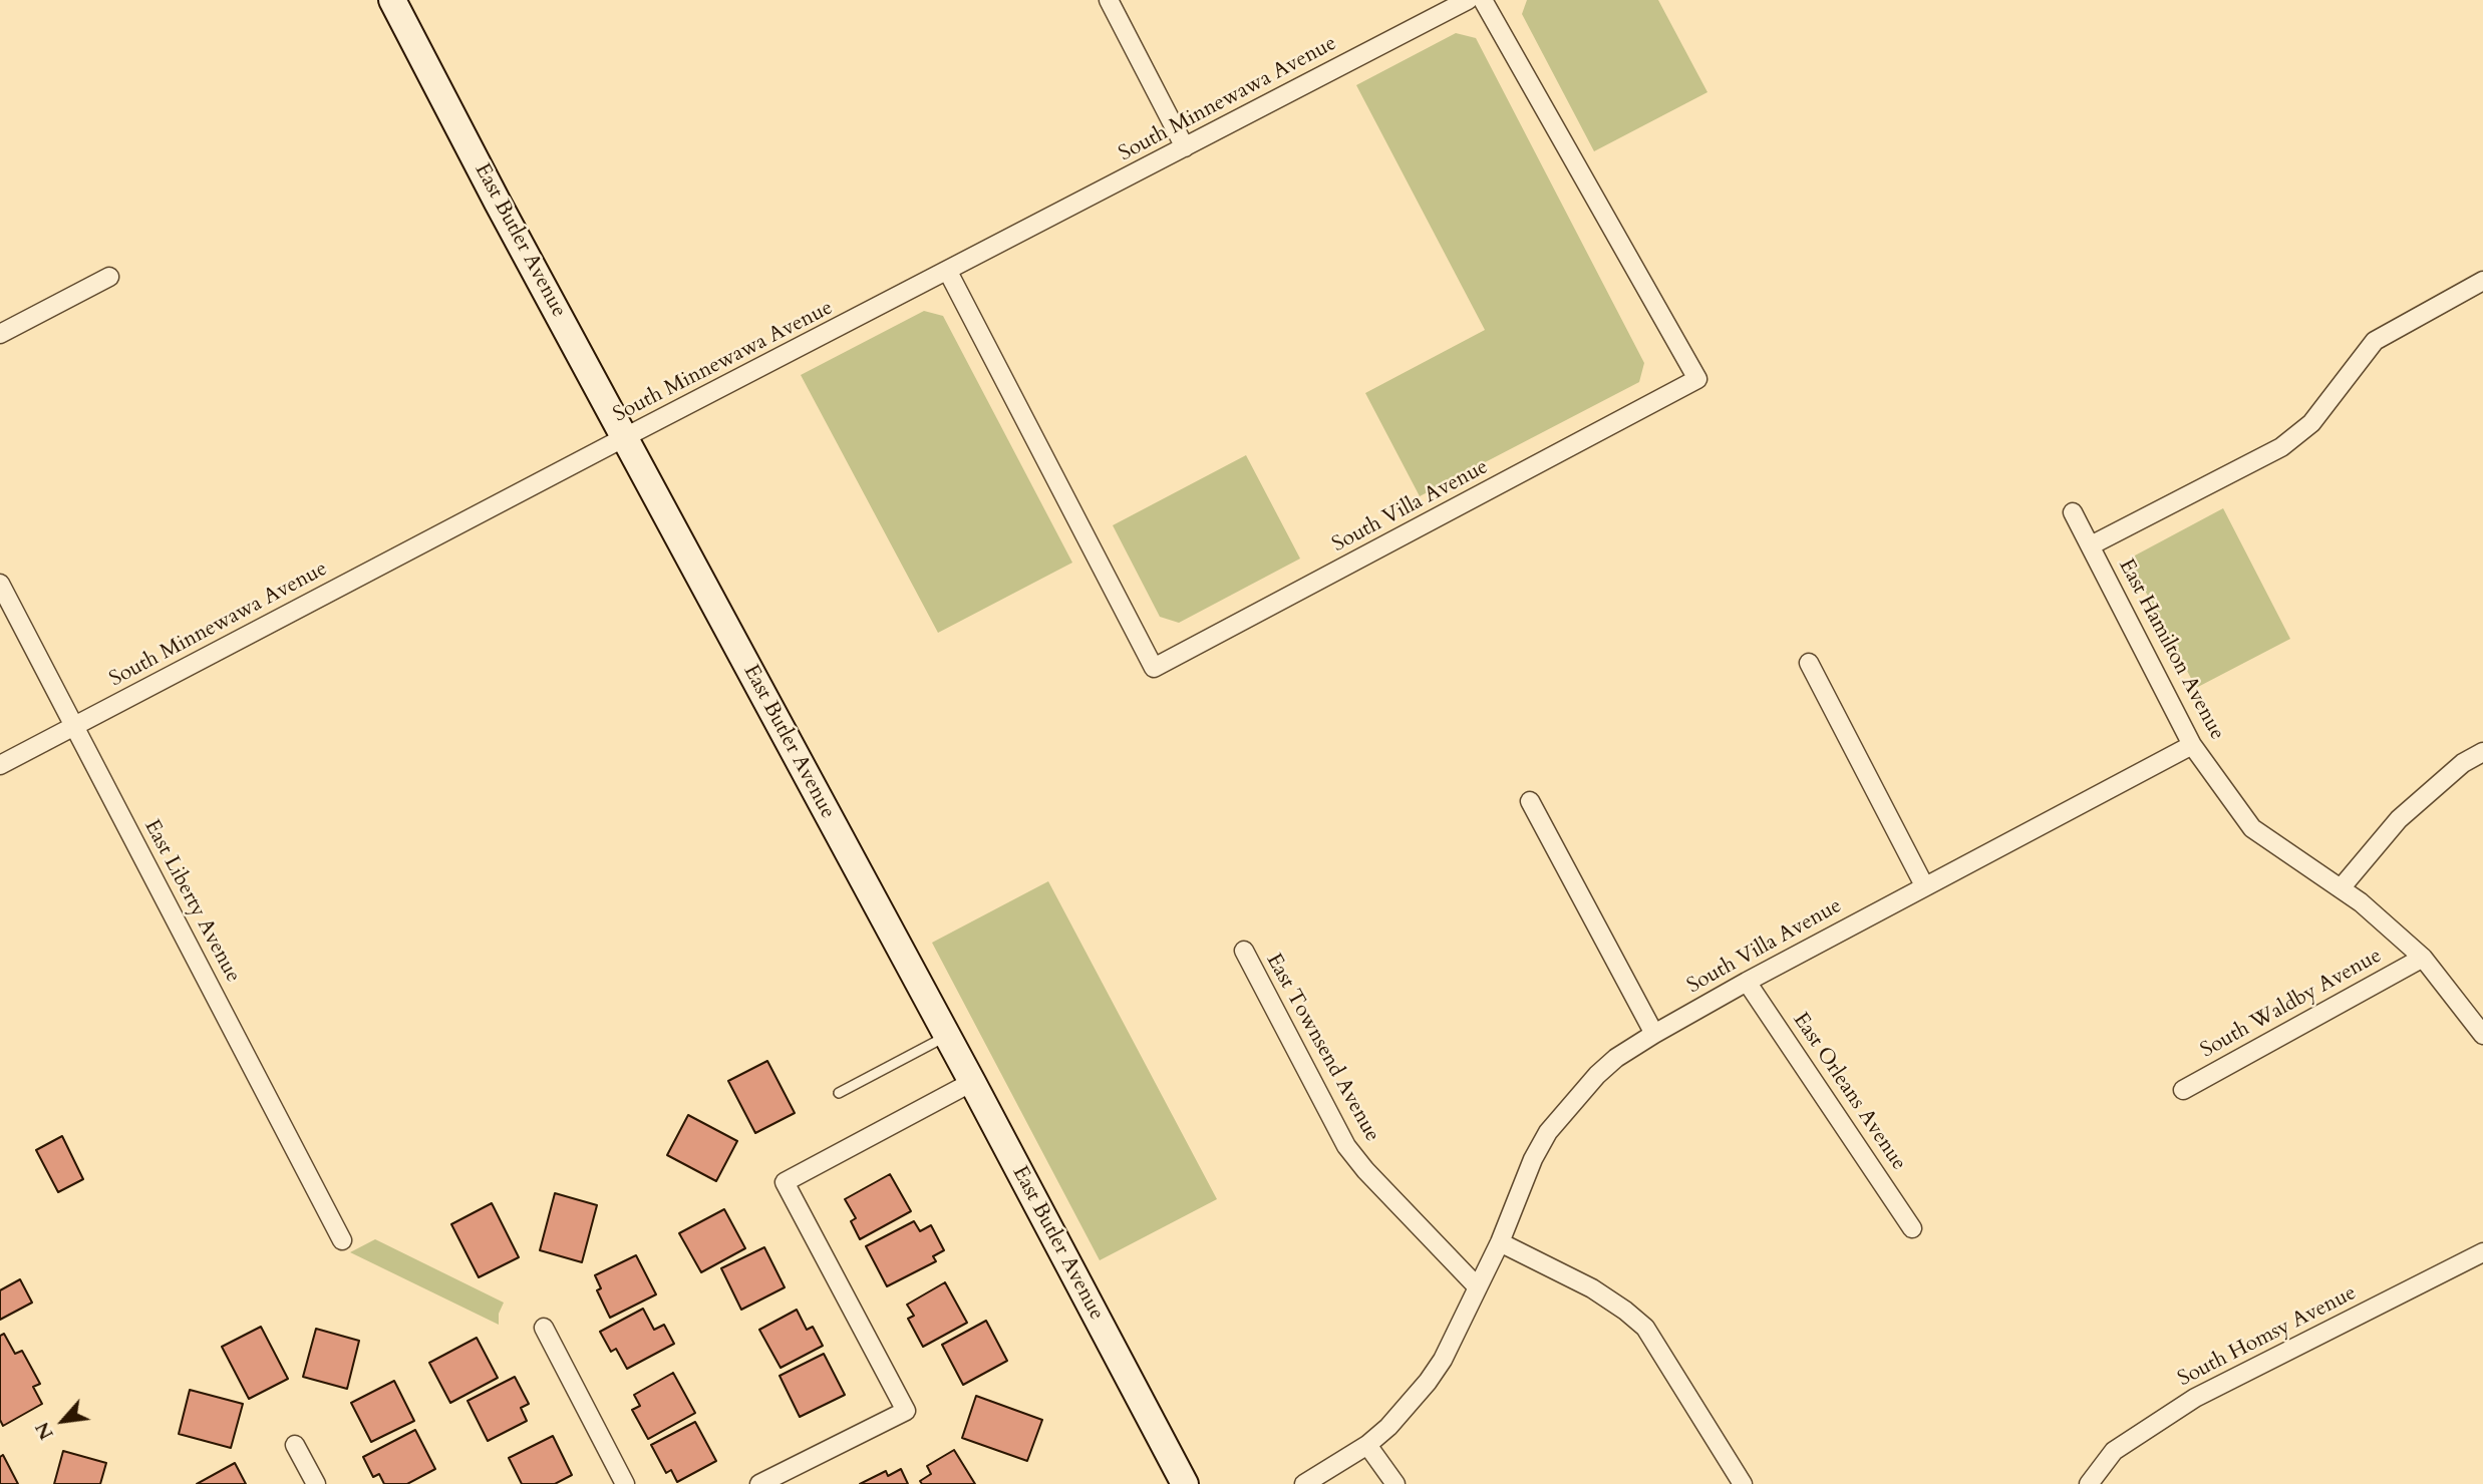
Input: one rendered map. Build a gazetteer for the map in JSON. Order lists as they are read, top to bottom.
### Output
{
  "streets": {
    "street": [
      "South Minnewawa Avenue",
      "East Butler Avenue",
      "South Villa Avenue",
      "East Hamilton Avenue",
      "East Liberty Avenue",
      "South Waldby Avenue",
      "East Townsend Avenue",
      "East Orleans Avenue",
      "South Homsy Avenue"
    ]
  },
  "crossings": [
    ["South Minnewawa Avenue", "East Butler Avenue"],
    ["South Minnewawa Avenue", "South Villa Avenue"],
    ["South Minnewawa Avenue", "East Liberty Avenue"],
    ["South Villa Avenue", "East Hamilton Avenue"],
    ["South Villa Avenue", "East Townsend Avenue"],
    ["South Villa Avenue", "East Orleans Avenue"],
    ["East Hamilton Avenue", "South Waldby Avenue"]
  ],
  "north": "bottom left"
}
